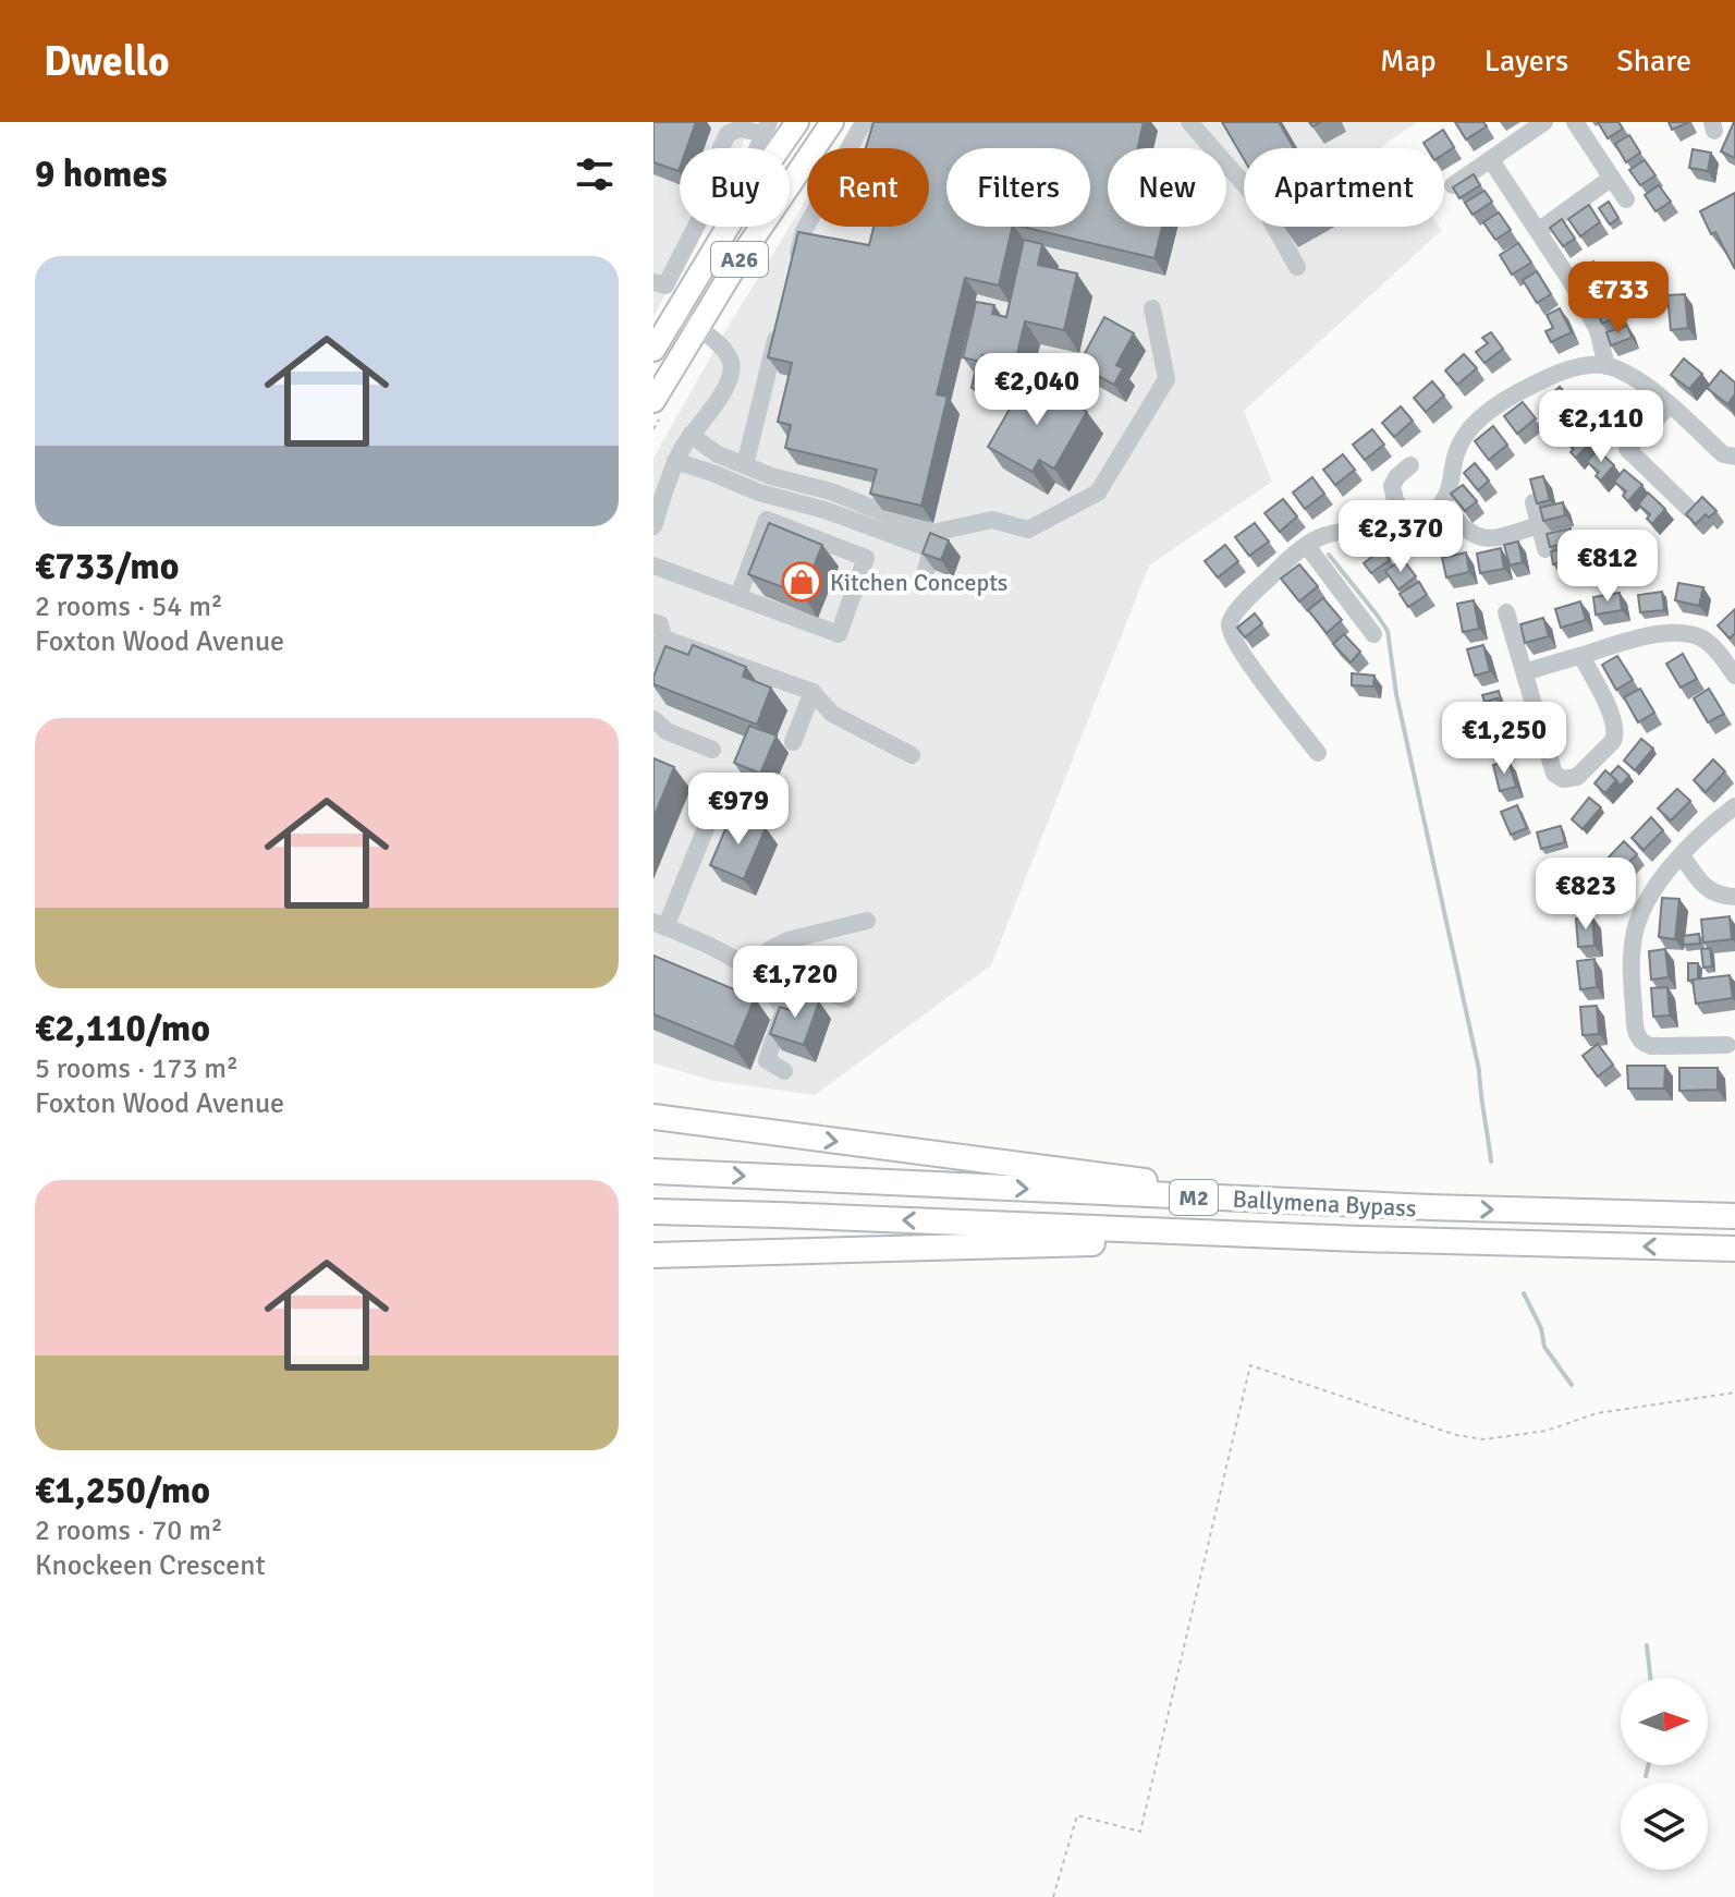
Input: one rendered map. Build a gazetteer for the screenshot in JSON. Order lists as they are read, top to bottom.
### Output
{
  "streets": {
    "highway": ["M2", "Ballymena Bypass"],
    "main road": ["A26"]
  },
  "crossings": [
    ["M2", "Ballymena Bypass"]
  ],
  "places": {
    "shop": ["Kitchen Concepts"]
  },
  "north": "right",
  "page": {
    "header": "Dwello",
    "nav": ["Map", "Layers", "Share"],
    "heading": "9 homes",
    "chip": [
      "Buy",
      "Rent",
      "Filters",
      "New",
      "Apartment"
    ],
    "list": [
      {
        "name": "€733/mo",
        "note": "2 rooms · 54 m² · Foxton Wood Avenue"
      },
      {
        "name": "€2,110/mo",
        "note": "5 rooms · 173 m² · Foxton Wood Avenue"
      },
      {
        "name": "€1,250/mo",
        "note": "2 rooms · 70 m² · Knockeen Crescent"
      }
    ],
    "price": [
      "€733",
      "€2,040",
      "€2,110",
      "€2,370",
      "€812",
      "€1,250",
      "€979",
      "€823",
      "€1,720"
    ]
  }
}
